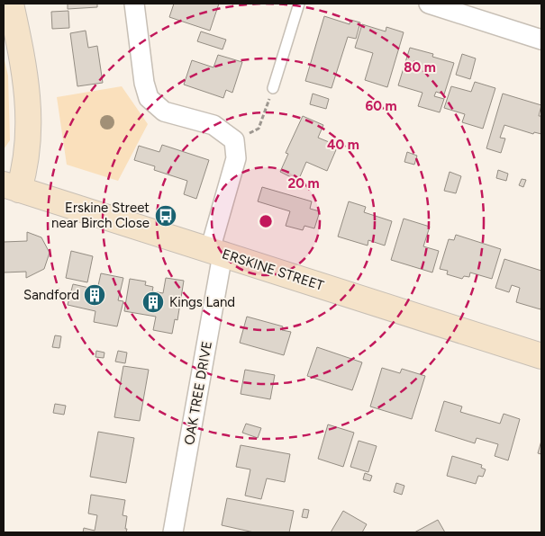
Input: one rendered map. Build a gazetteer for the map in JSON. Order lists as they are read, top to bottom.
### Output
{
  "streets": {
    "street": ["ERSKINE STREET", "OAK TREE DRIVE"]
  },
  "crossings": [
    ["ERSKINE STREET", "OAK TREE DRIVE"]
  ],
  "places": {
    "bus stop": ["Erskine Street near Birch Close"],
    "building": ["Sandford", "Kings Land"]
  },
  "rings": [
    "80 m",
    "60 m",
    "40 m",
    "20 m"
  ]
}
